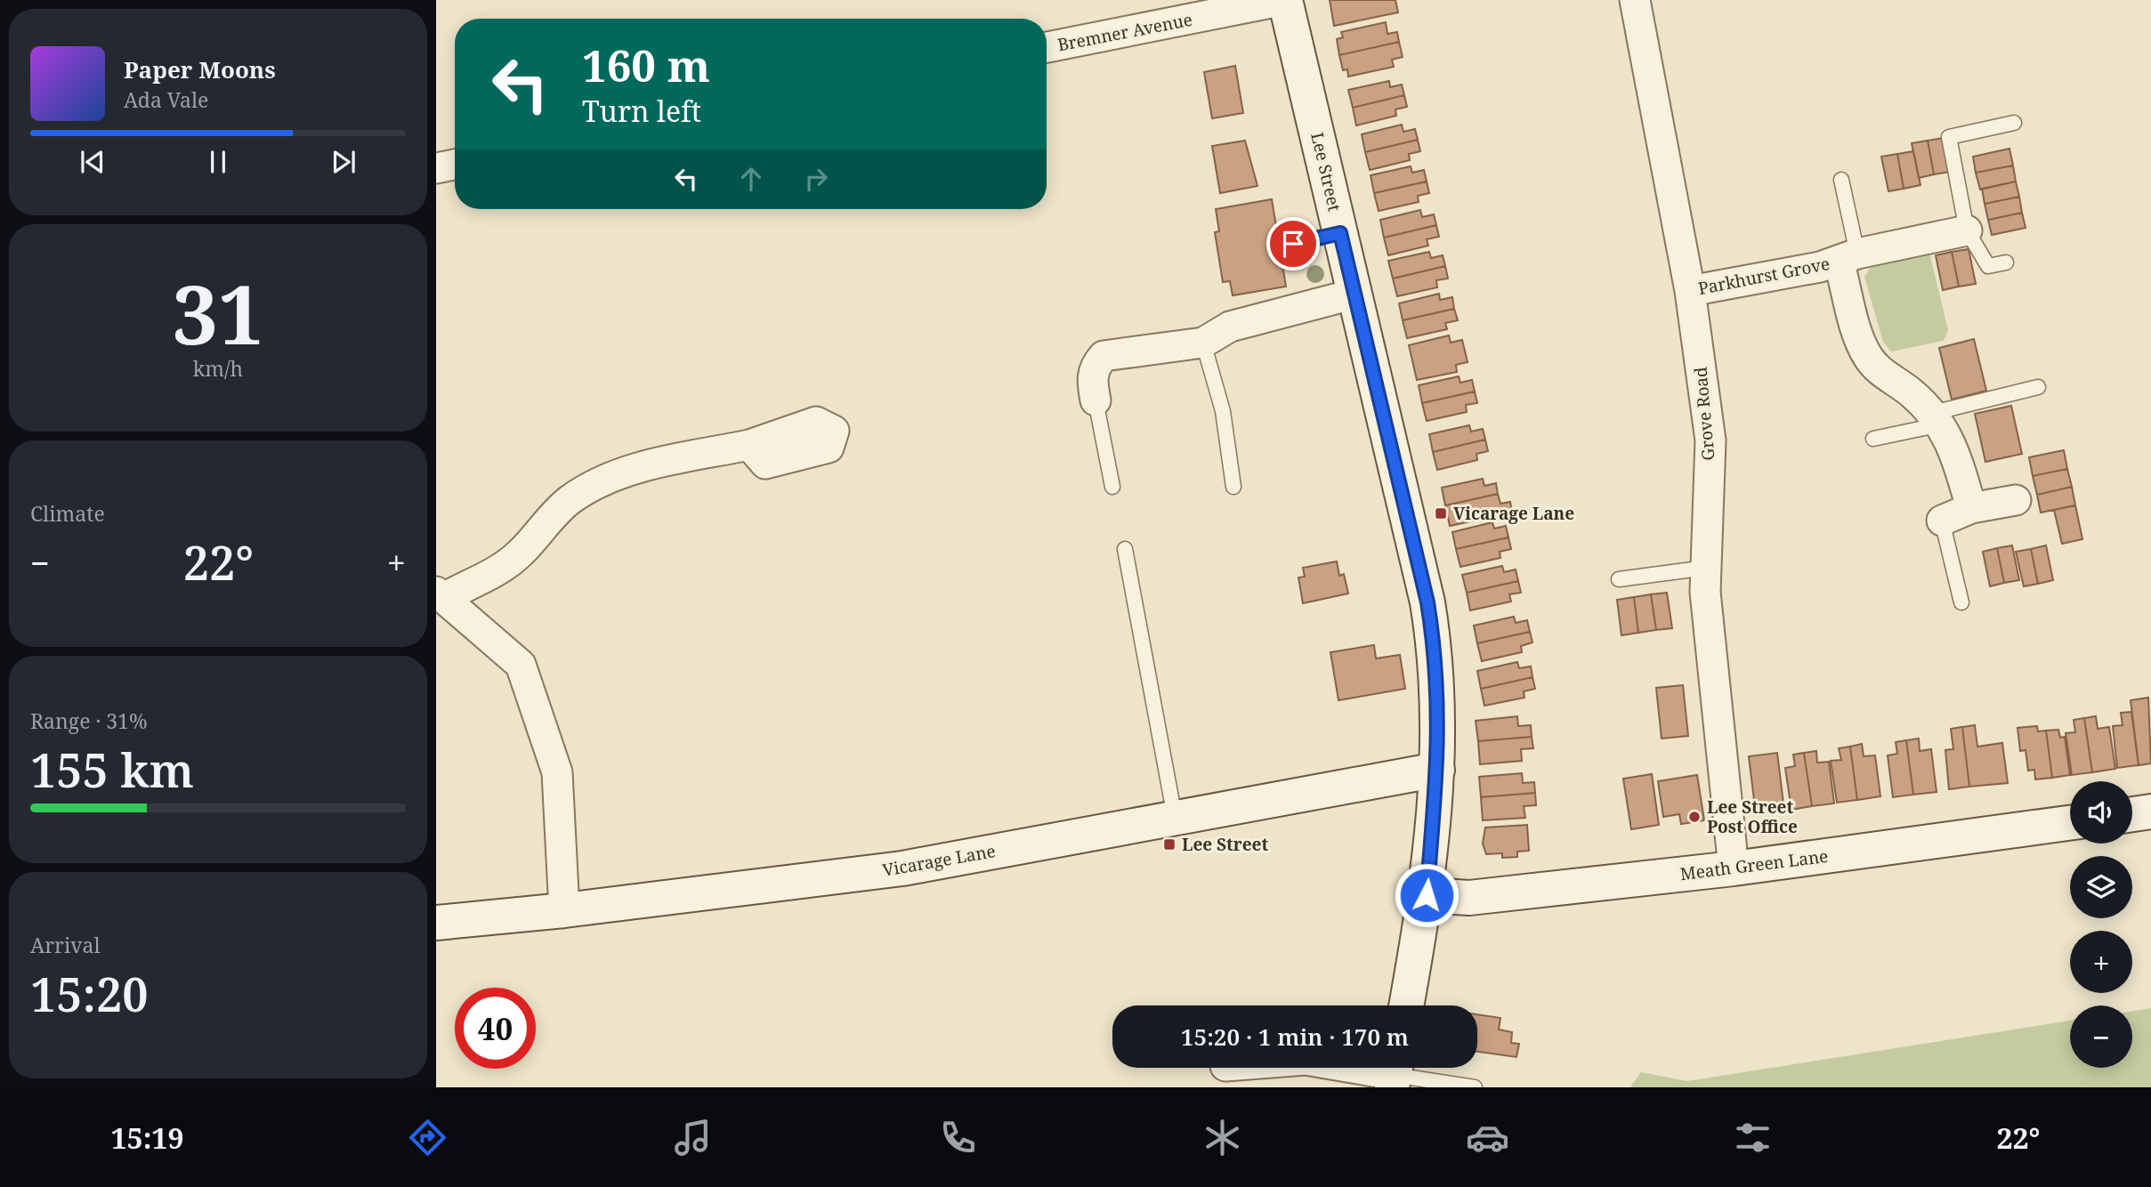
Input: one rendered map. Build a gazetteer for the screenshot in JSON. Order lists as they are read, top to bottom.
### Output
{
  "streets": {
    "street": [
      "Bremner Avenue",
      "Lee Street",
      "Parkhurst Grove",
      "Grove Road",
      "Vicarage Lane",
      "Meath Green Lane"
    ]
  },
  "crossings": [
    ["Bremner Avenue", "Lee Street"],
    ["Lee Street", "Vicarage Lane"],
    ["Lee Street", "Meath Green Lane"],
    ["Parkhurst Grove", "Grove Road"],
    ["Grove Road", "Meath Green Lane"]
  ],
  "places": {
    "transit": ["Vicarage Lane", "Lee Street"],
    "other": ["Lee Street Post Office"]
  },
  "page": {
    "turn": ["160 m", "Turn left"],
    "song": ["Paper Moons", "Ada Vale"],
    "tile": [
      ["31", "km/h"],
      "Climate",
      ["Range · 31%", "155 km"],
      ["Arrival", "15:20"]
    ],
    "heat": ["−", "22°", "+"],
    "map_buttons": ["+", "−"],
    "limit": "40",
    "trip": "15:20 · 1 min · 170 m",
    "tabs": ["15:19", "22°"]
  }
}
